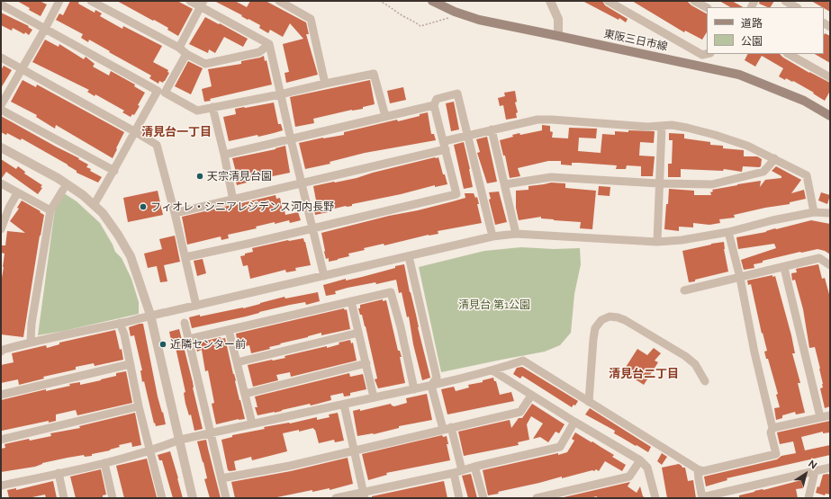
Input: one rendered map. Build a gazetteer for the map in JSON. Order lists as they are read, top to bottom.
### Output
{
  "streets": {
    "main road": ["東阪三日市線"]
  },
  "districts": ["清見台一丁目", "清見台二丁目"],
  "parks": ["清見台 第1公園"],
  "places": ["天宗清見台園", "フィオレ・シニアレジデンス河内長野", "近隣センター前"],
  "legend": ["道路", "公園"],
  "north": "top right"
}
